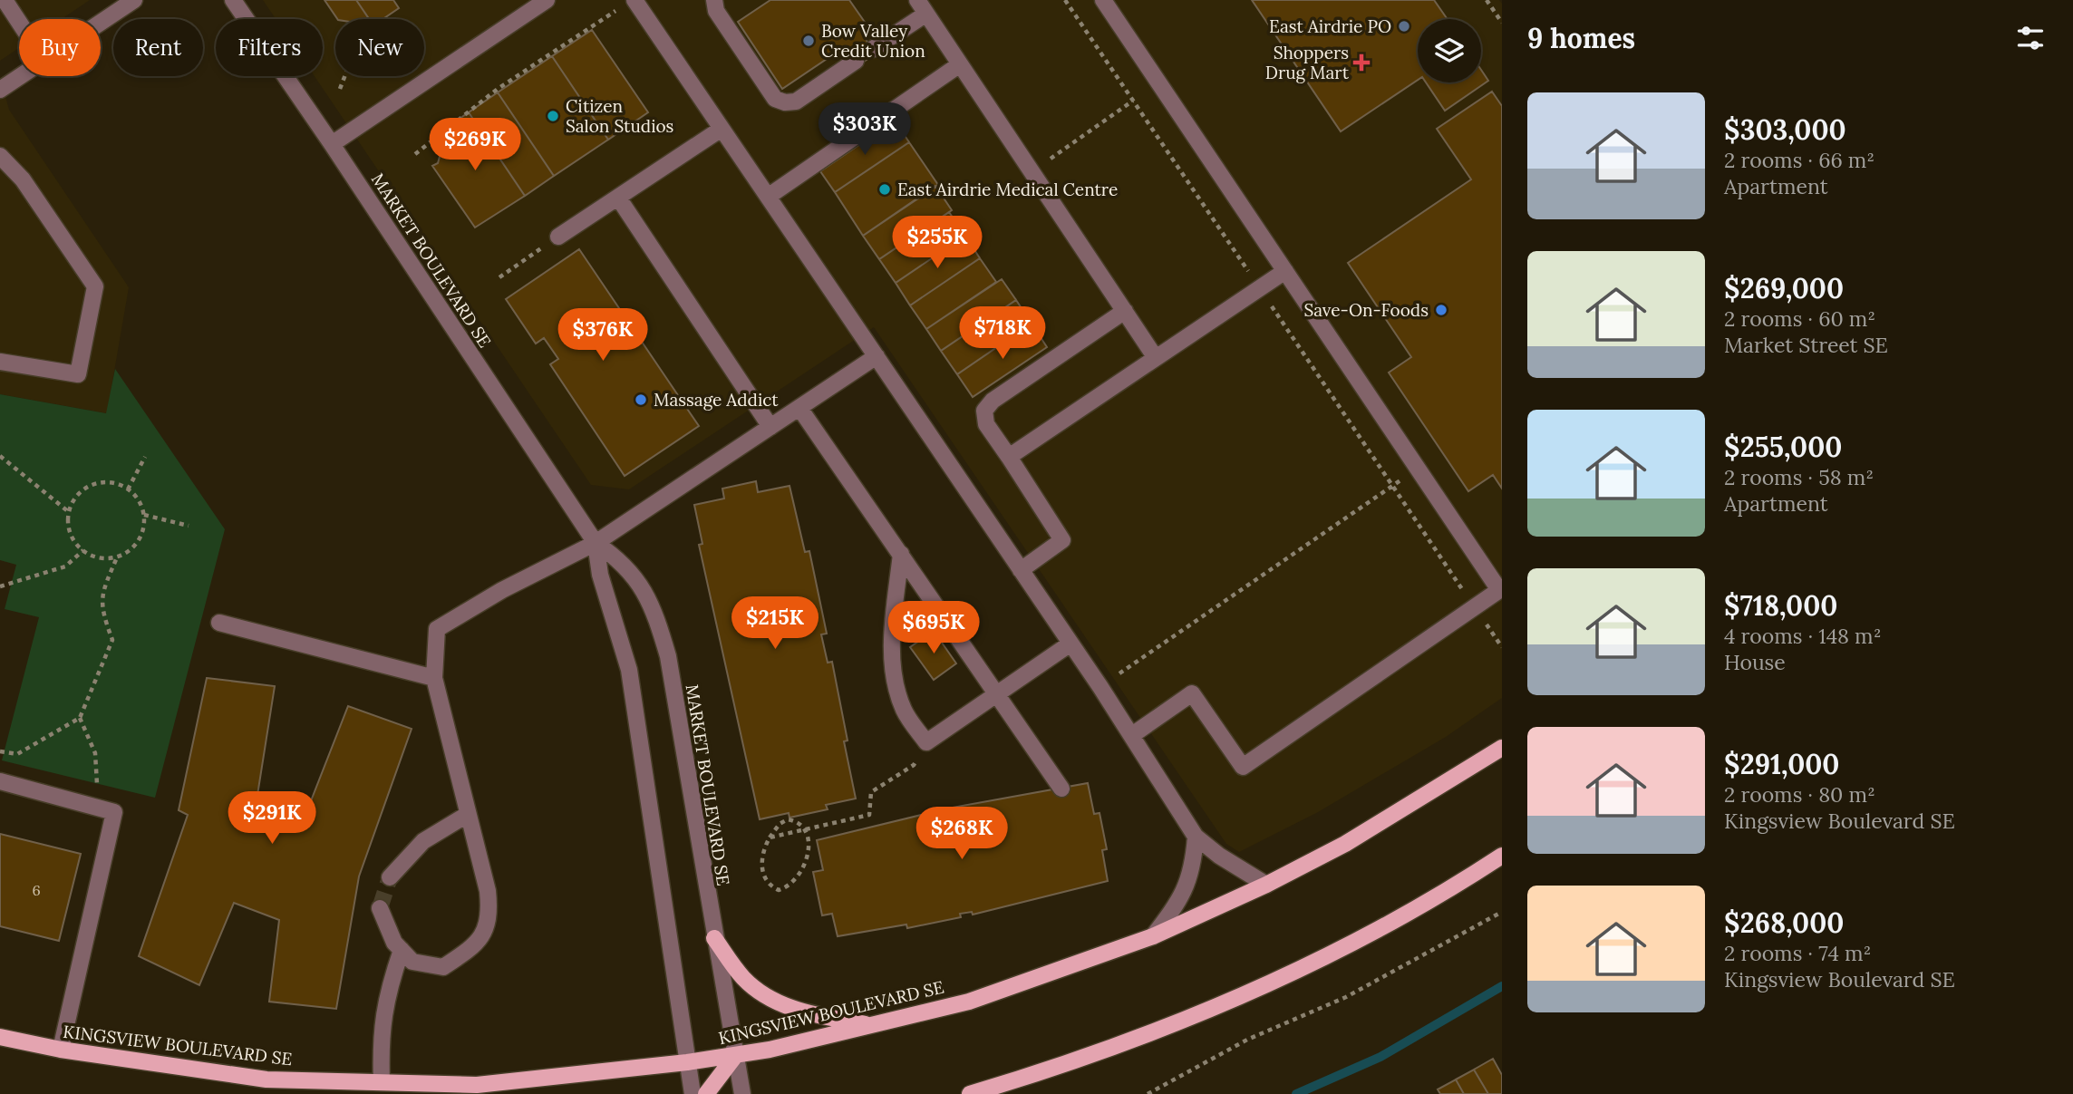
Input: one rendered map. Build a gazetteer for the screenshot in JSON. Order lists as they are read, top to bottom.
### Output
{
  "streets": {
    "main road": ["KINGSVIEW BOULEVARD SE"],
    "street": ["MARKET BOULEVARD SE"]
  },
  "crossings": [
    ["MARKET BOULEVARD SE", "KINGSVIEW BOULEVARD SE"]
  ],
  "places": {
    "other": [
      "East Airdrie PO",
      "Bow Valley Credit Union",
      "Citizen Salon Studios",
      "East Airdrie Medical Centre",
      "Save-On-Foods",
      "Massage Addict"
    ],
    "health": ["Shoppers Drug Mart"]
  },
  "house_numbers": ["6"],
  "page": {
    "heading": "9 homes",
    "chip": [
      "Buy",
      "Rent",
      "Filters",
      "New"
    ],
    "list": [
      {
        "name": "$303,000",
        "note": "2 rooms · 66 m² · Apartment"
      },
      {
        "name": "$269,000",
        "note": "2 rooms · 60 m² · Market Street SE"
      },
      {
        "name": "$255,000",
        "note": "2 rooms · 58 m² · Apartment"
      },
      {
        "name": "$718,000",
        "note": "4 rooms · 148 m² · House"
      },
      {
        "name": "$291,000",
        "note": "2 rooms · 80 m² · Kingsview Boulevard SE"
      },
      {
        "name": "$268,000",
        "note": "2 rooms · 74 m² · Kingsview Boulevard SE"
      }
    ],
    "price": [
      "$303K",
      "$269K",
      "$255K",
      "$718K",
      "$376K",
      "$215K",
      "$695K",
      "$291K",
      "$268K"
    ]
  }
}
